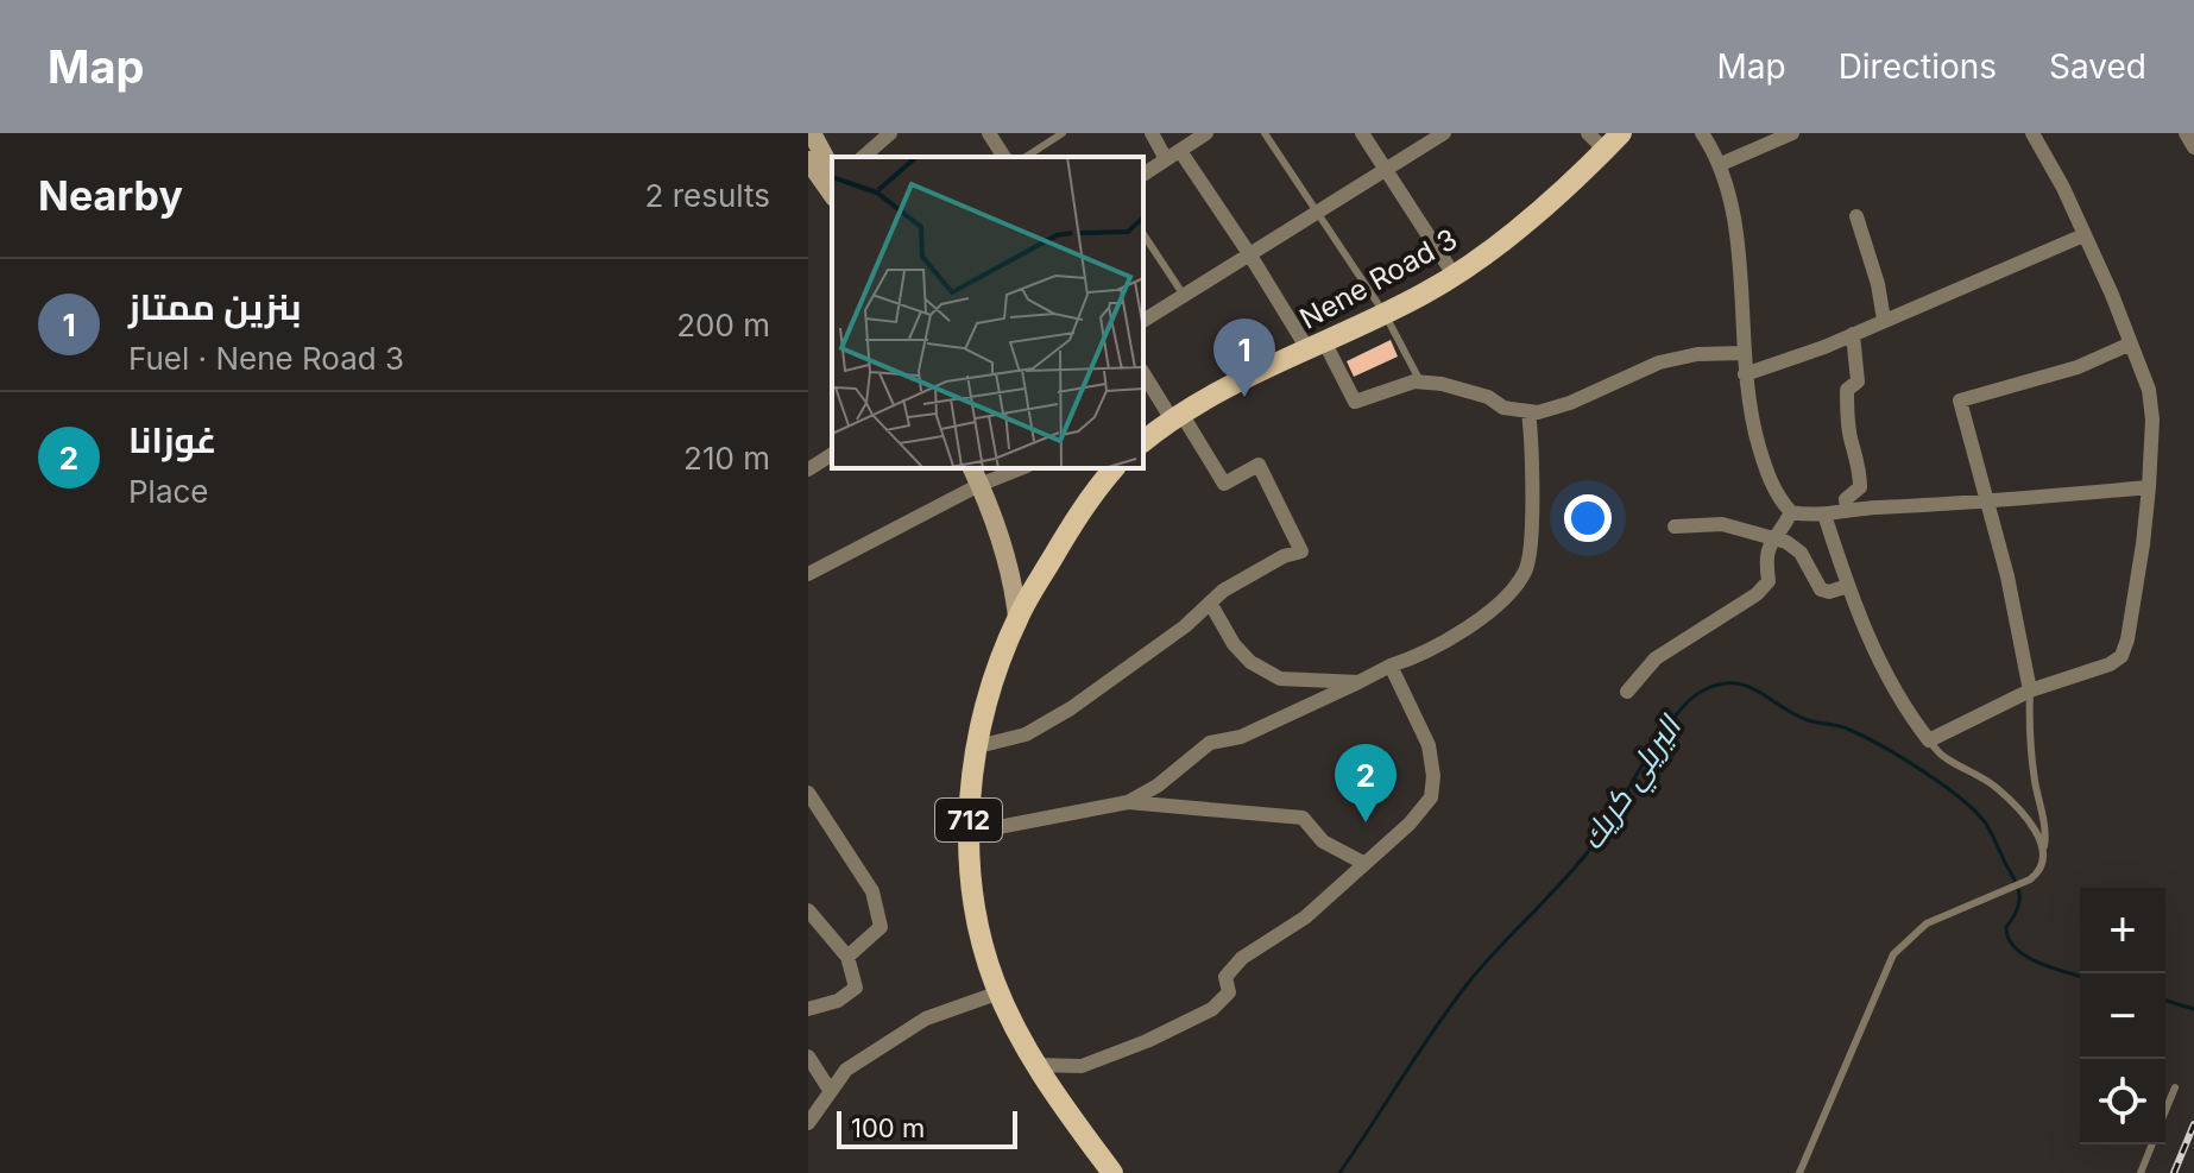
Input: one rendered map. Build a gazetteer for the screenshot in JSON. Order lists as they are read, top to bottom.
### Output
{
  "streets": {
    "main road": ["Nene Road 3", "712"]
  },
  "water": ["اليريلي كريك"],
  "scale_bar": "100 m",
  "page": {
    "header": "Map",
    "nav": ["Map", "Directions", "Saved"],
    "heading": ["Nearby", "2 results"],
    "list": [
      {
        "mark": "1",
        "name": "بنزين ممتاز",
        "note": "Fuel · Nene Road 3",
        "value": "200 m"
      },
      {
        "mark": "2",
        "name": "غوزانا",
        "note": "Place",
        "value": "210 m"
      }
    ],
    "pins": ["1", "2"],
    "map_buttons": ["+", "−"],
    "scale": "100 m"
  }
}
